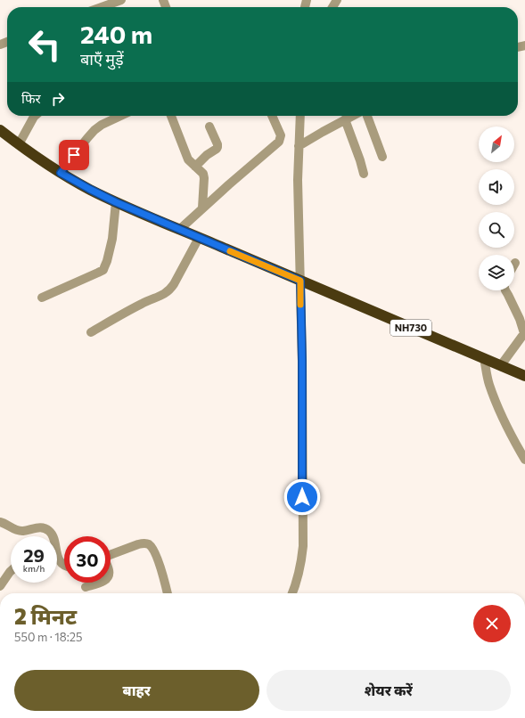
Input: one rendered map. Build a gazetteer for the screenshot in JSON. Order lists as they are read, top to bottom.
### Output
{
  "streets": {
    "highway": ["NH730"]
  },
  "north": "top right",
  "page": {
    "turn": ["240 m", "बाएँ मुड़ें"],
    "then": "फिर",
    "speed": "29 km/h",
    "limit": "30",
    "heading": ["2 मिनट", "550 m · 18:25"],
    "buttons": ["बाहर", "शेयर करें"]
  }
}
